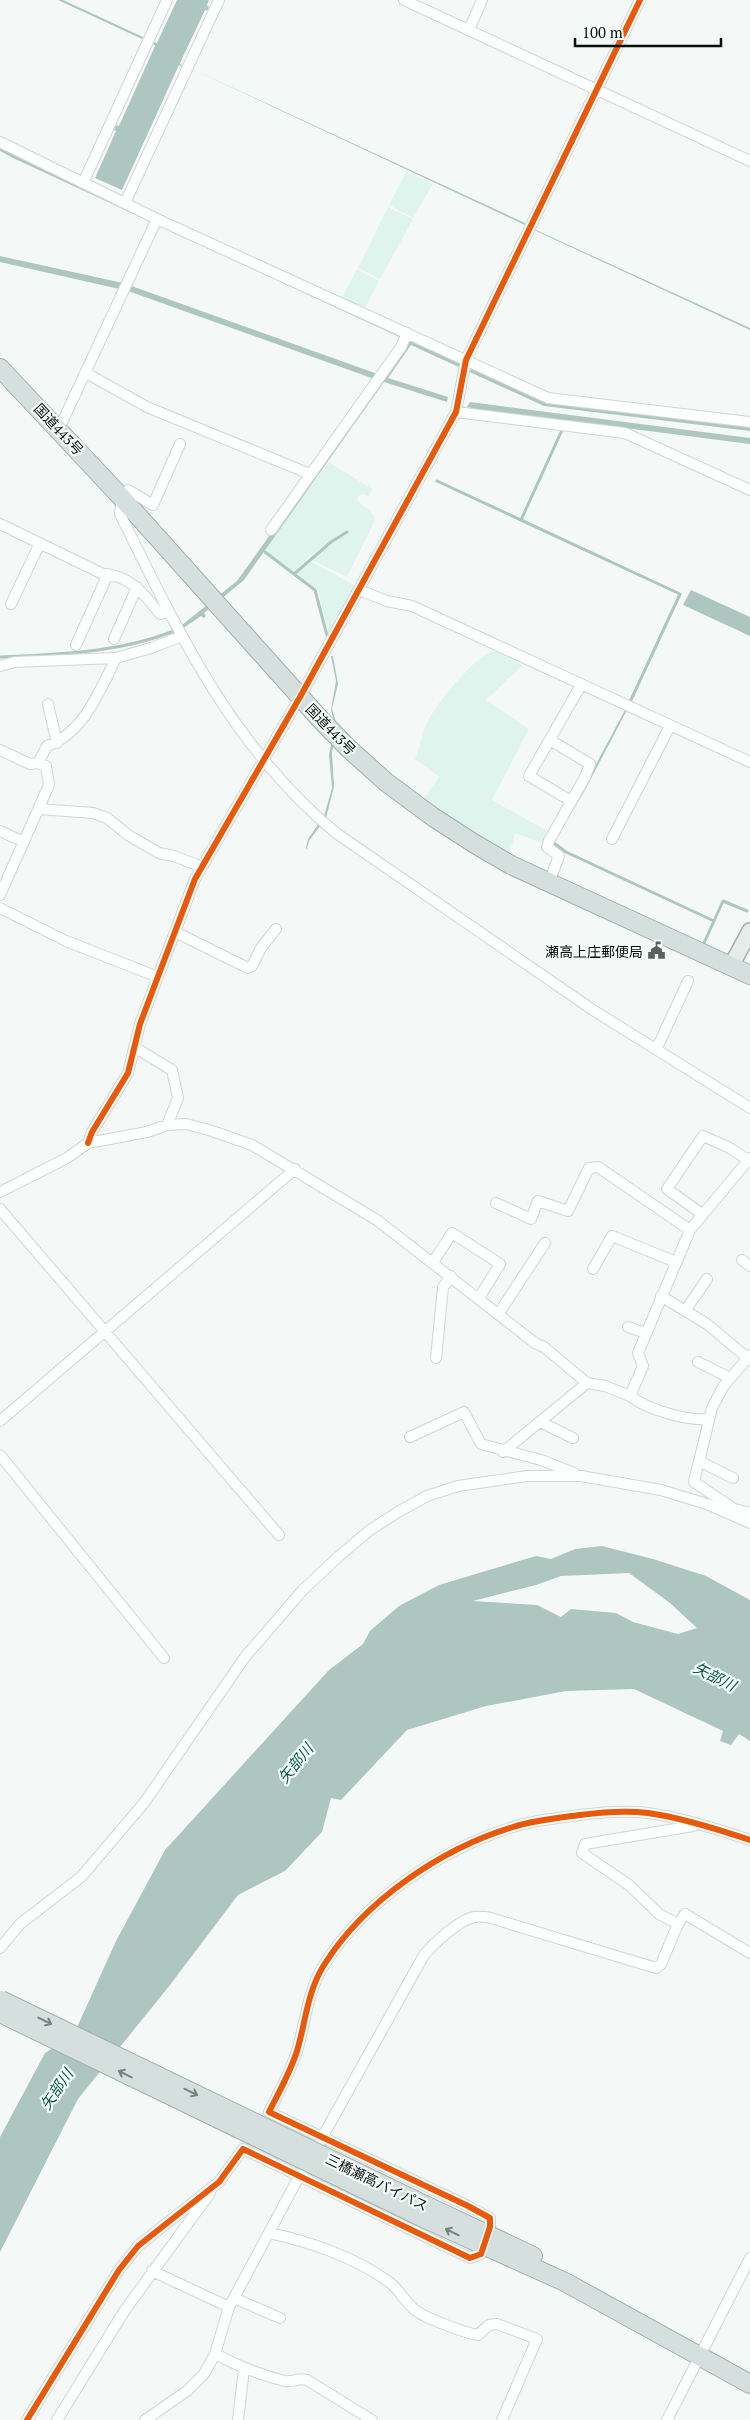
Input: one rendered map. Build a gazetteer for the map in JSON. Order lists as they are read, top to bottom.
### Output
{
  "streets": {
    "highway": ["国道443号", "三橋瀬高バイパス"]
  },
  "water": ["矢部川"],
  "places": {
    "public building": ["瀬高上庄郵便局"]
  },
  "scale_bar": "100 m"
}
